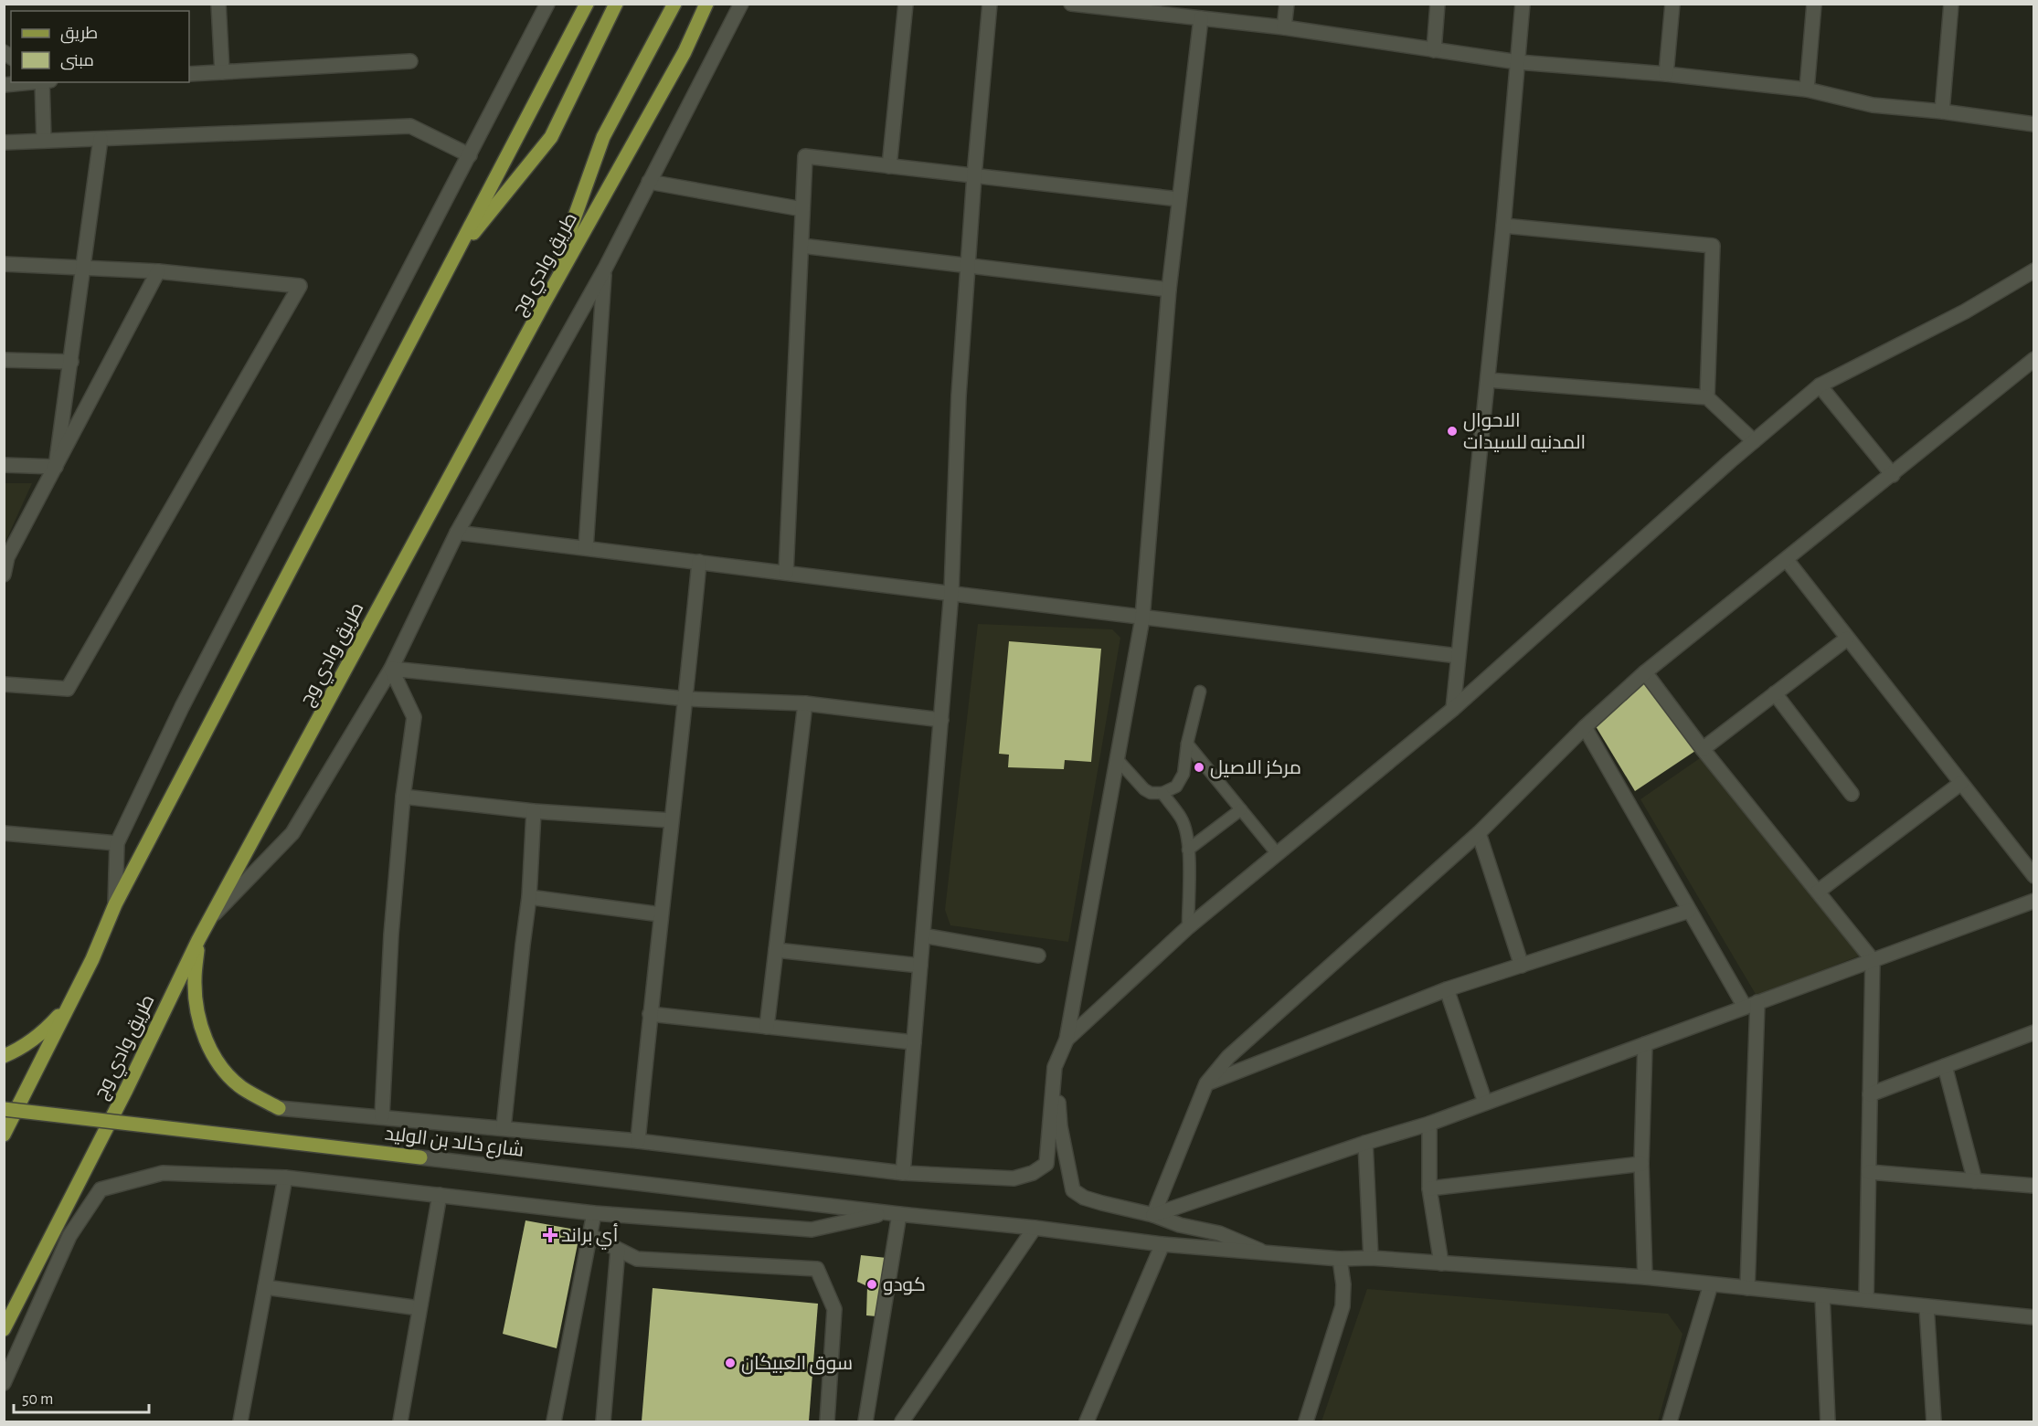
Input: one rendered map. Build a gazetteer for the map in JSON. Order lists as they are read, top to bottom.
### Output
{
  "streets": {
    "main road": ["طريق وادي وج", "شارع خالد بن الوليد"]
  },
  "places": {
    "other": [
      "الاحوال المدنيه للسيدات",
      "مركز الاصيل",
      "كودو",
      "سوق العبيكان"
    ],
    "health": ["أي براند"]
  },
  "legend": ["طريق", "مبنى"],
  "scale_bar": "50 m"
}
